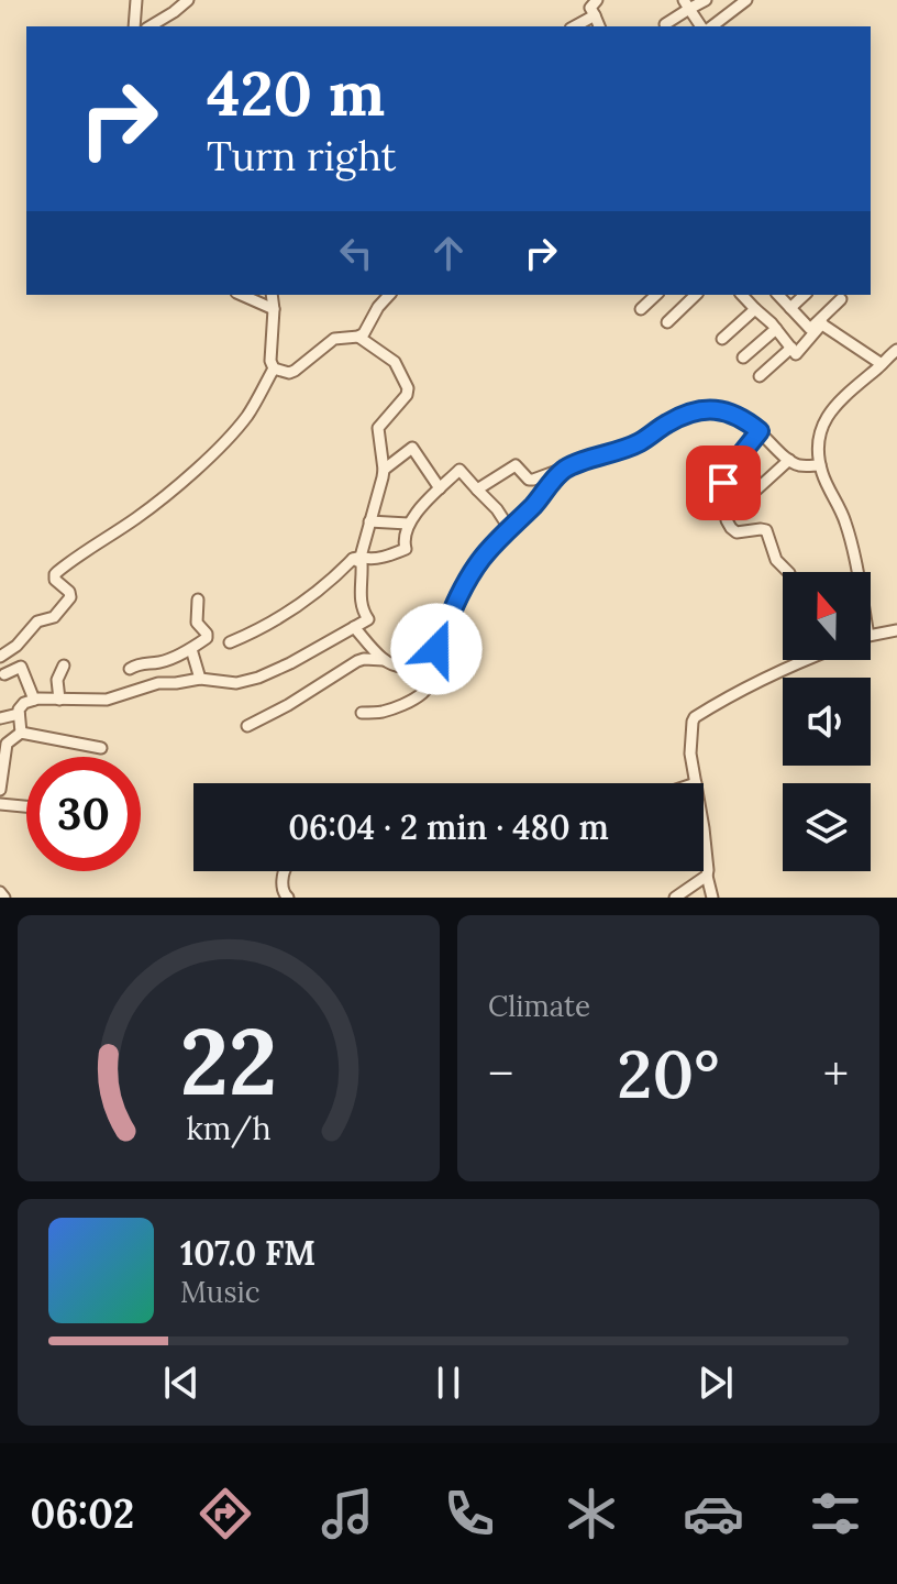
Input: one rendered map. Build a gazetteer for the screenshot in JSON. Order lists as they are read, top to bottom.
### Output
{
  "north": "top",
  "page": {
    "turn": ["420 m", "Turn right"],
    "limit": "30",
    "trip": "06:04 · 2 min · 480 m",
    "tile": "Climate",
    "heat": ["−", "20°", "+"],
    "song": ["107.0 FM", "Music"],
    "tabs": "06:02",
    "gauge": ["22", "km/h"]
  }
}
